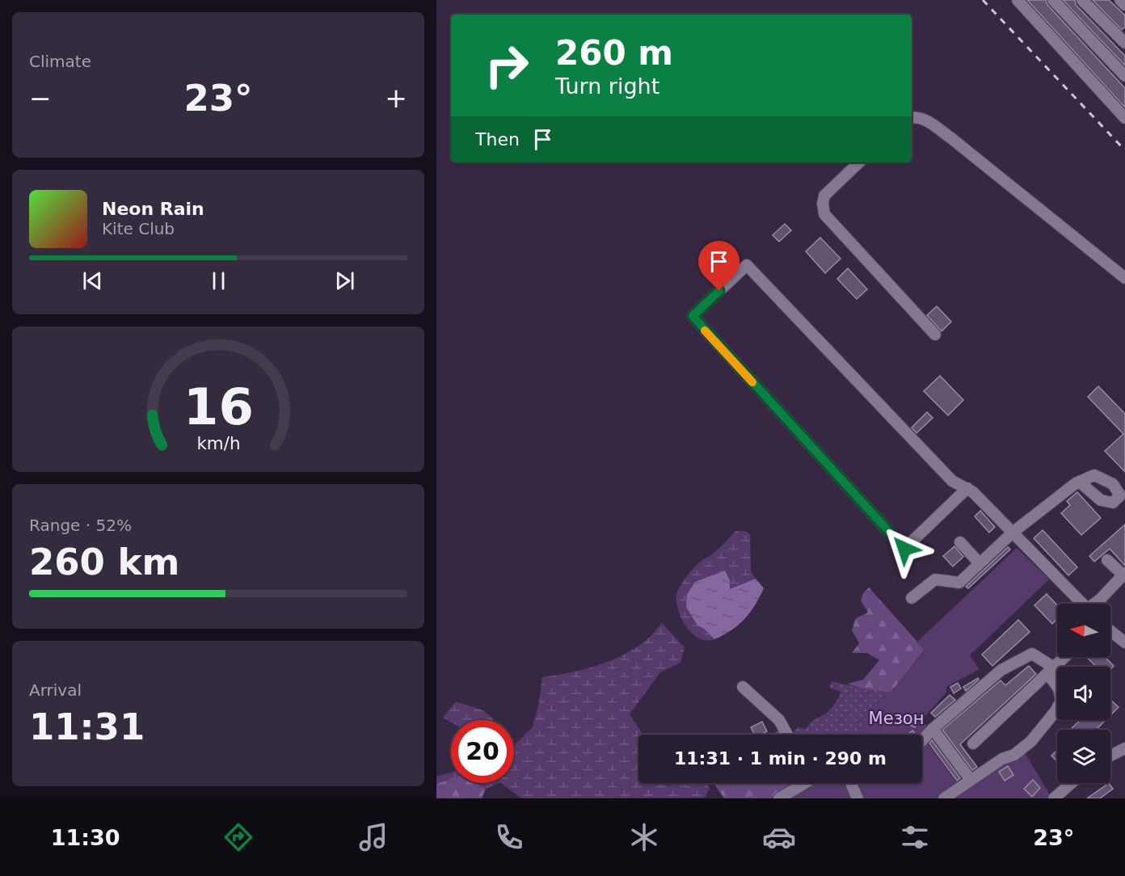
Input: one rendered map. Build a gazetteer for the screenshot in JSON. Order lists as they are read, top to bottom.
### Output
{
  "parks": ["Мезон"],
  "north": "left",
  "page": {
    "tile": [
      "Climate",
      ["Range · 52%", "260 km"],
      ["Arrival", "11:31"]
    ],
    "turn": ["260 m", "Turn right"],
    "heat": ["−", "23°", "+"],
    "then": "Then",
    "song": ["Neon Rain", "Kite Club"],
    "limit": "20",
    "trip": "11:31 · 1 min · 290 m",
    "tabs": ["11:30", "23°"],
    "gauge": ["16", "km/h"]
  }
}
